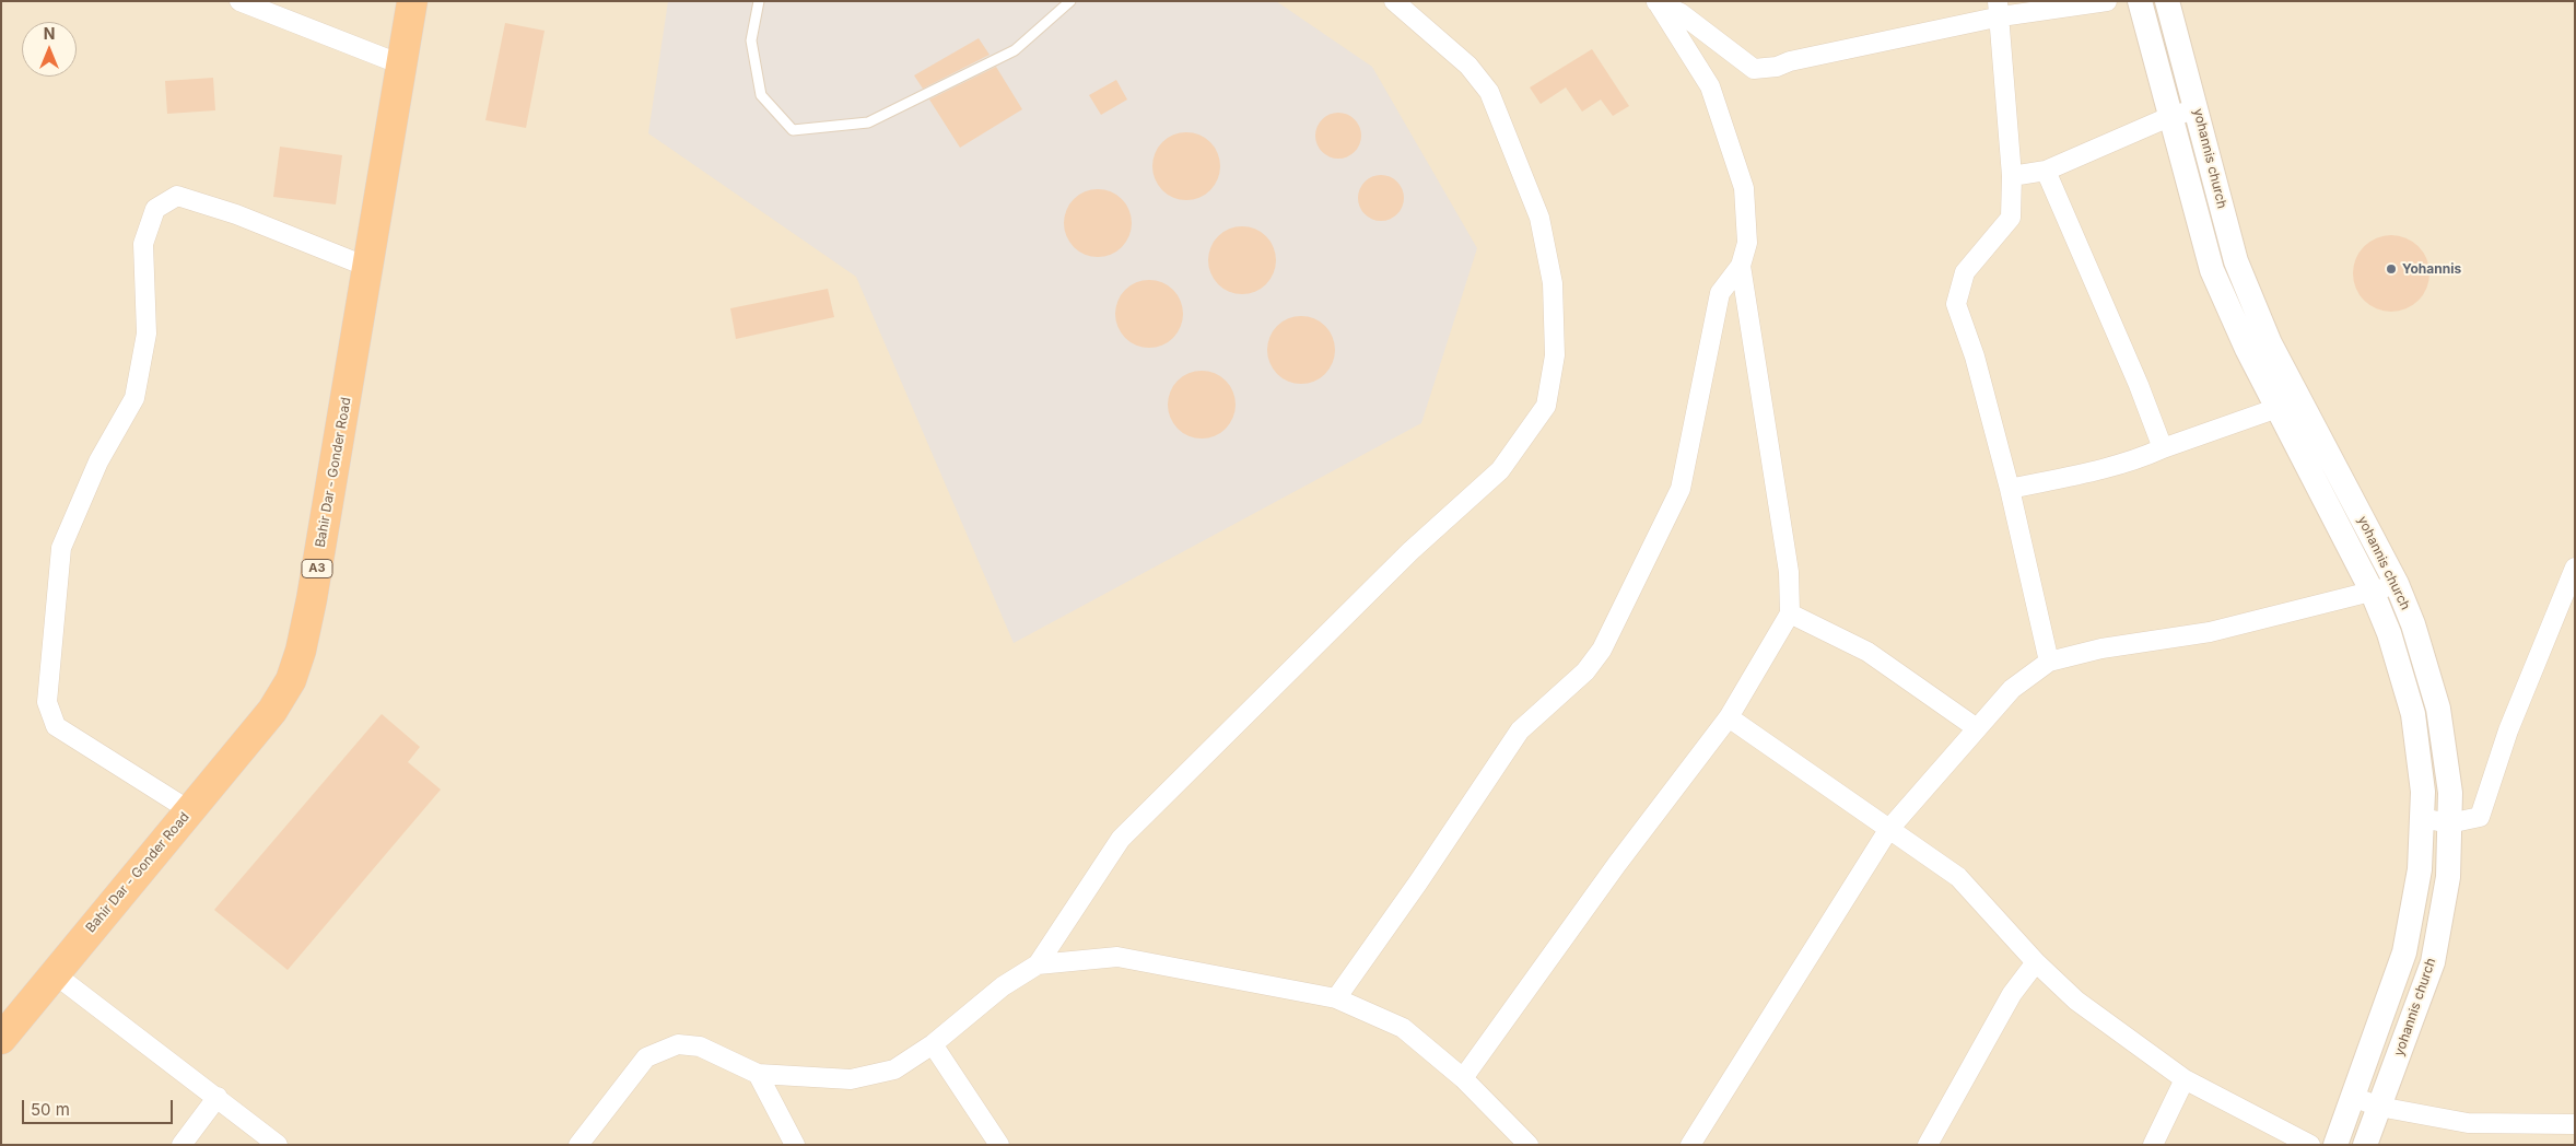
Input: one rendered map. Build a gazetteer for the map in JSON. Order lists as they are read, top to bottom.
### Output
{
  "streets": {
    "highway": ["Bahir Dar - Gonder Road", "A3"],
    "street": ["yohannis church"]
  },
  "places": ["Yohannis"],
  "scale_bar": "50 m",
  "north": "top"
}
